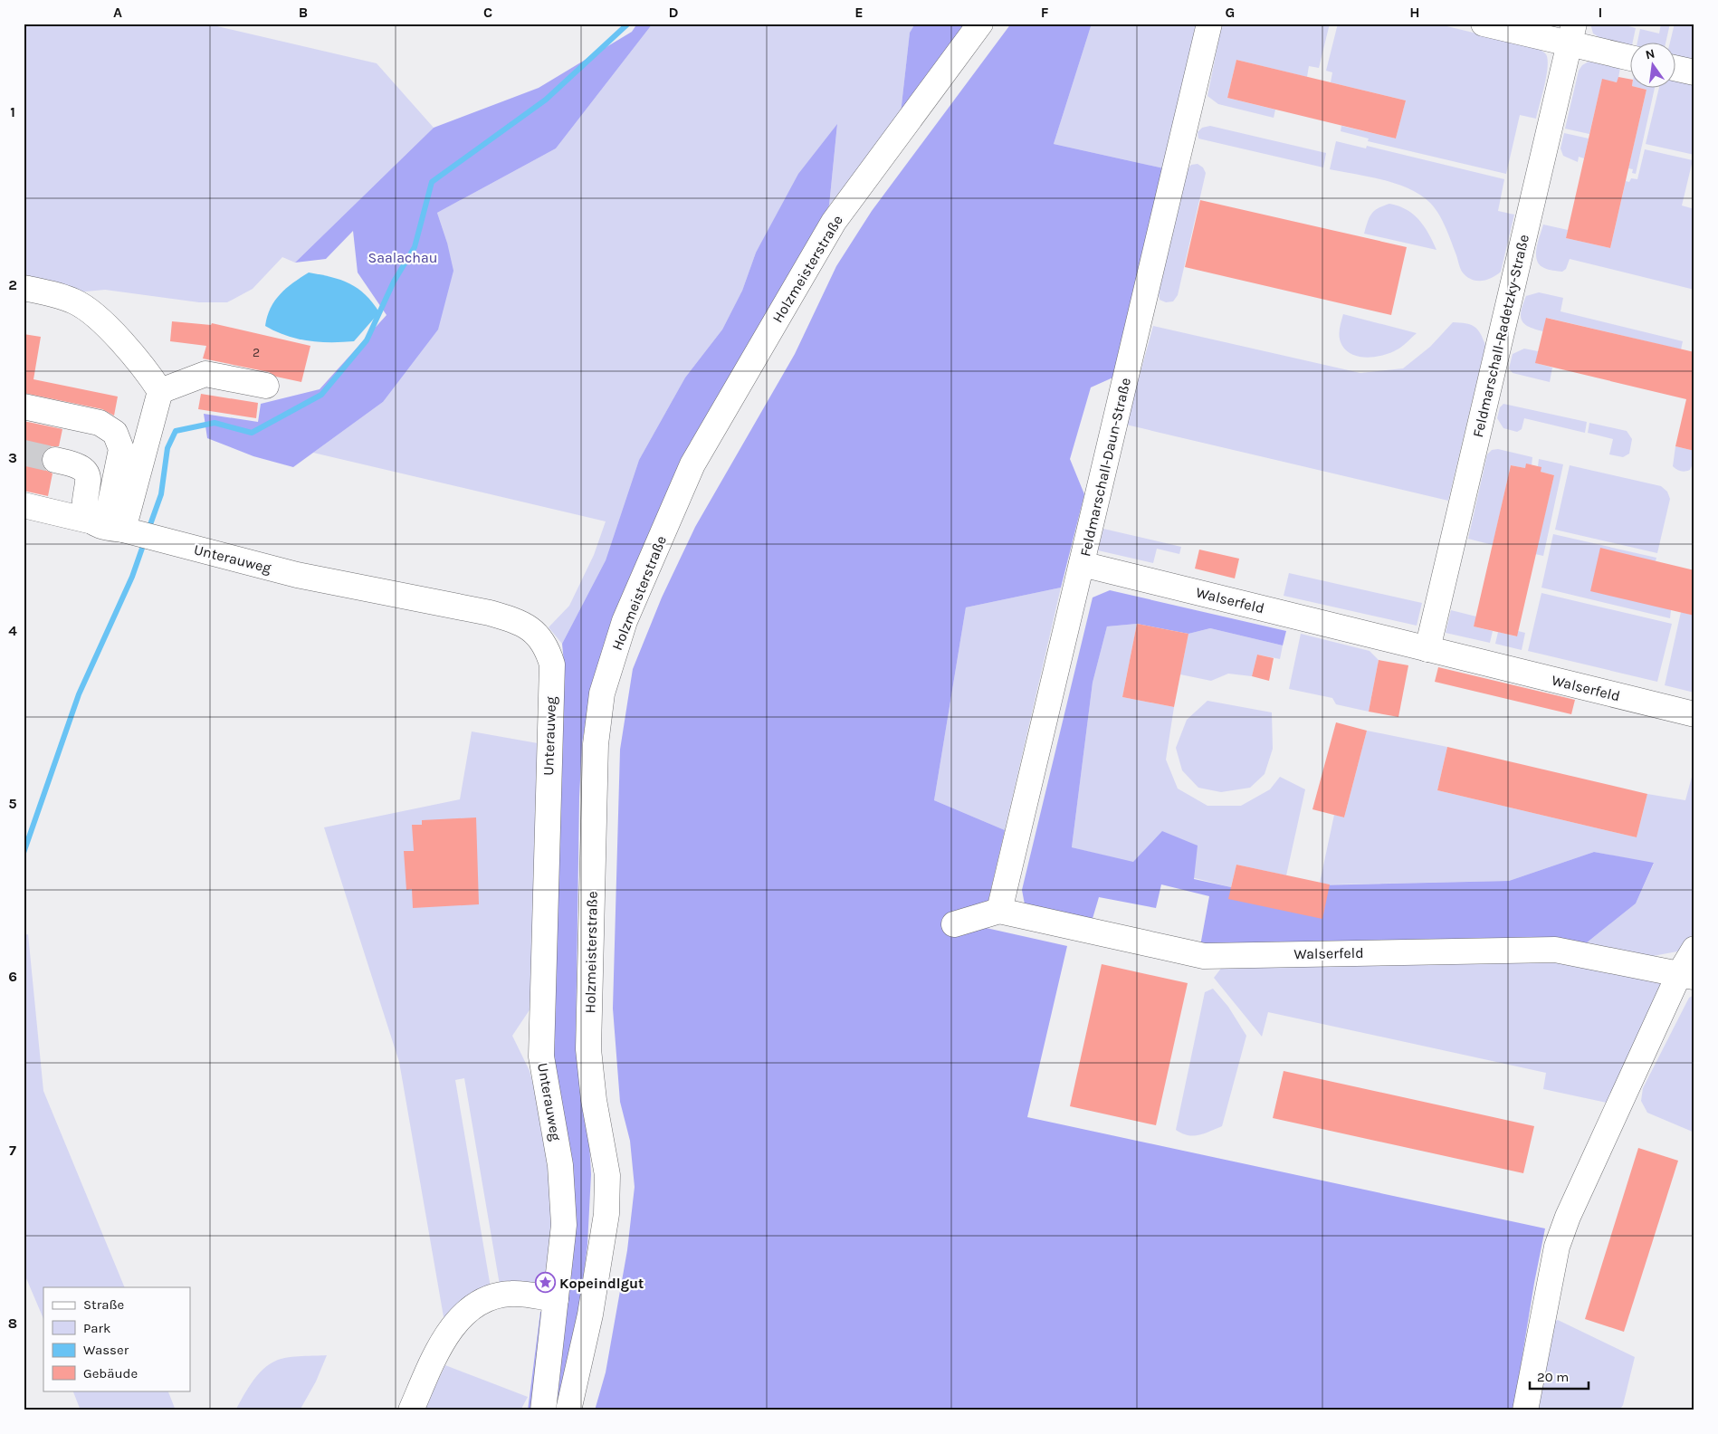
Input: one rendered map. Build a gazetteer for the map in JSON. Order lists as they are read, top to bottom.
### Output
{
  "streets": {
    "street": [
      "Holzmeisterstraße",
      "Feldmarschall-Radetzky-Straße",
      "Feldmarschall-Daun-Straße",
      "Unterauweg",
      "Walserfeld"
    ]
  },
  "crossings": [
    ["Feldmarschall-Radetzky-Straße", "Walserfeld"],
    ["Feldmarschall-Daun-Straße", "Walserfeld"]
  ],
  "parks": ["Saalachau"],
  "places": {
    "place": ["Kopeindlgut"]
  },
  "house_numbers": ["2"],
  "legend": [
    "Straße",
    "Park",
    "Wasser",
    "Gebäude"
  ],
  "scale_bar": "20 m",
  "north": "top",
  "grid": {
    "columns": [
      "A",
      "B",
      "C",
      "D",
      "E",
      "F",
      "G",
      "H",
      "I"
    ],
    "rows": [
      "1",
      "2",
      "3",
      "4",
      "5",
      "6",
      "7",
      "8"
    ]
  }
}
